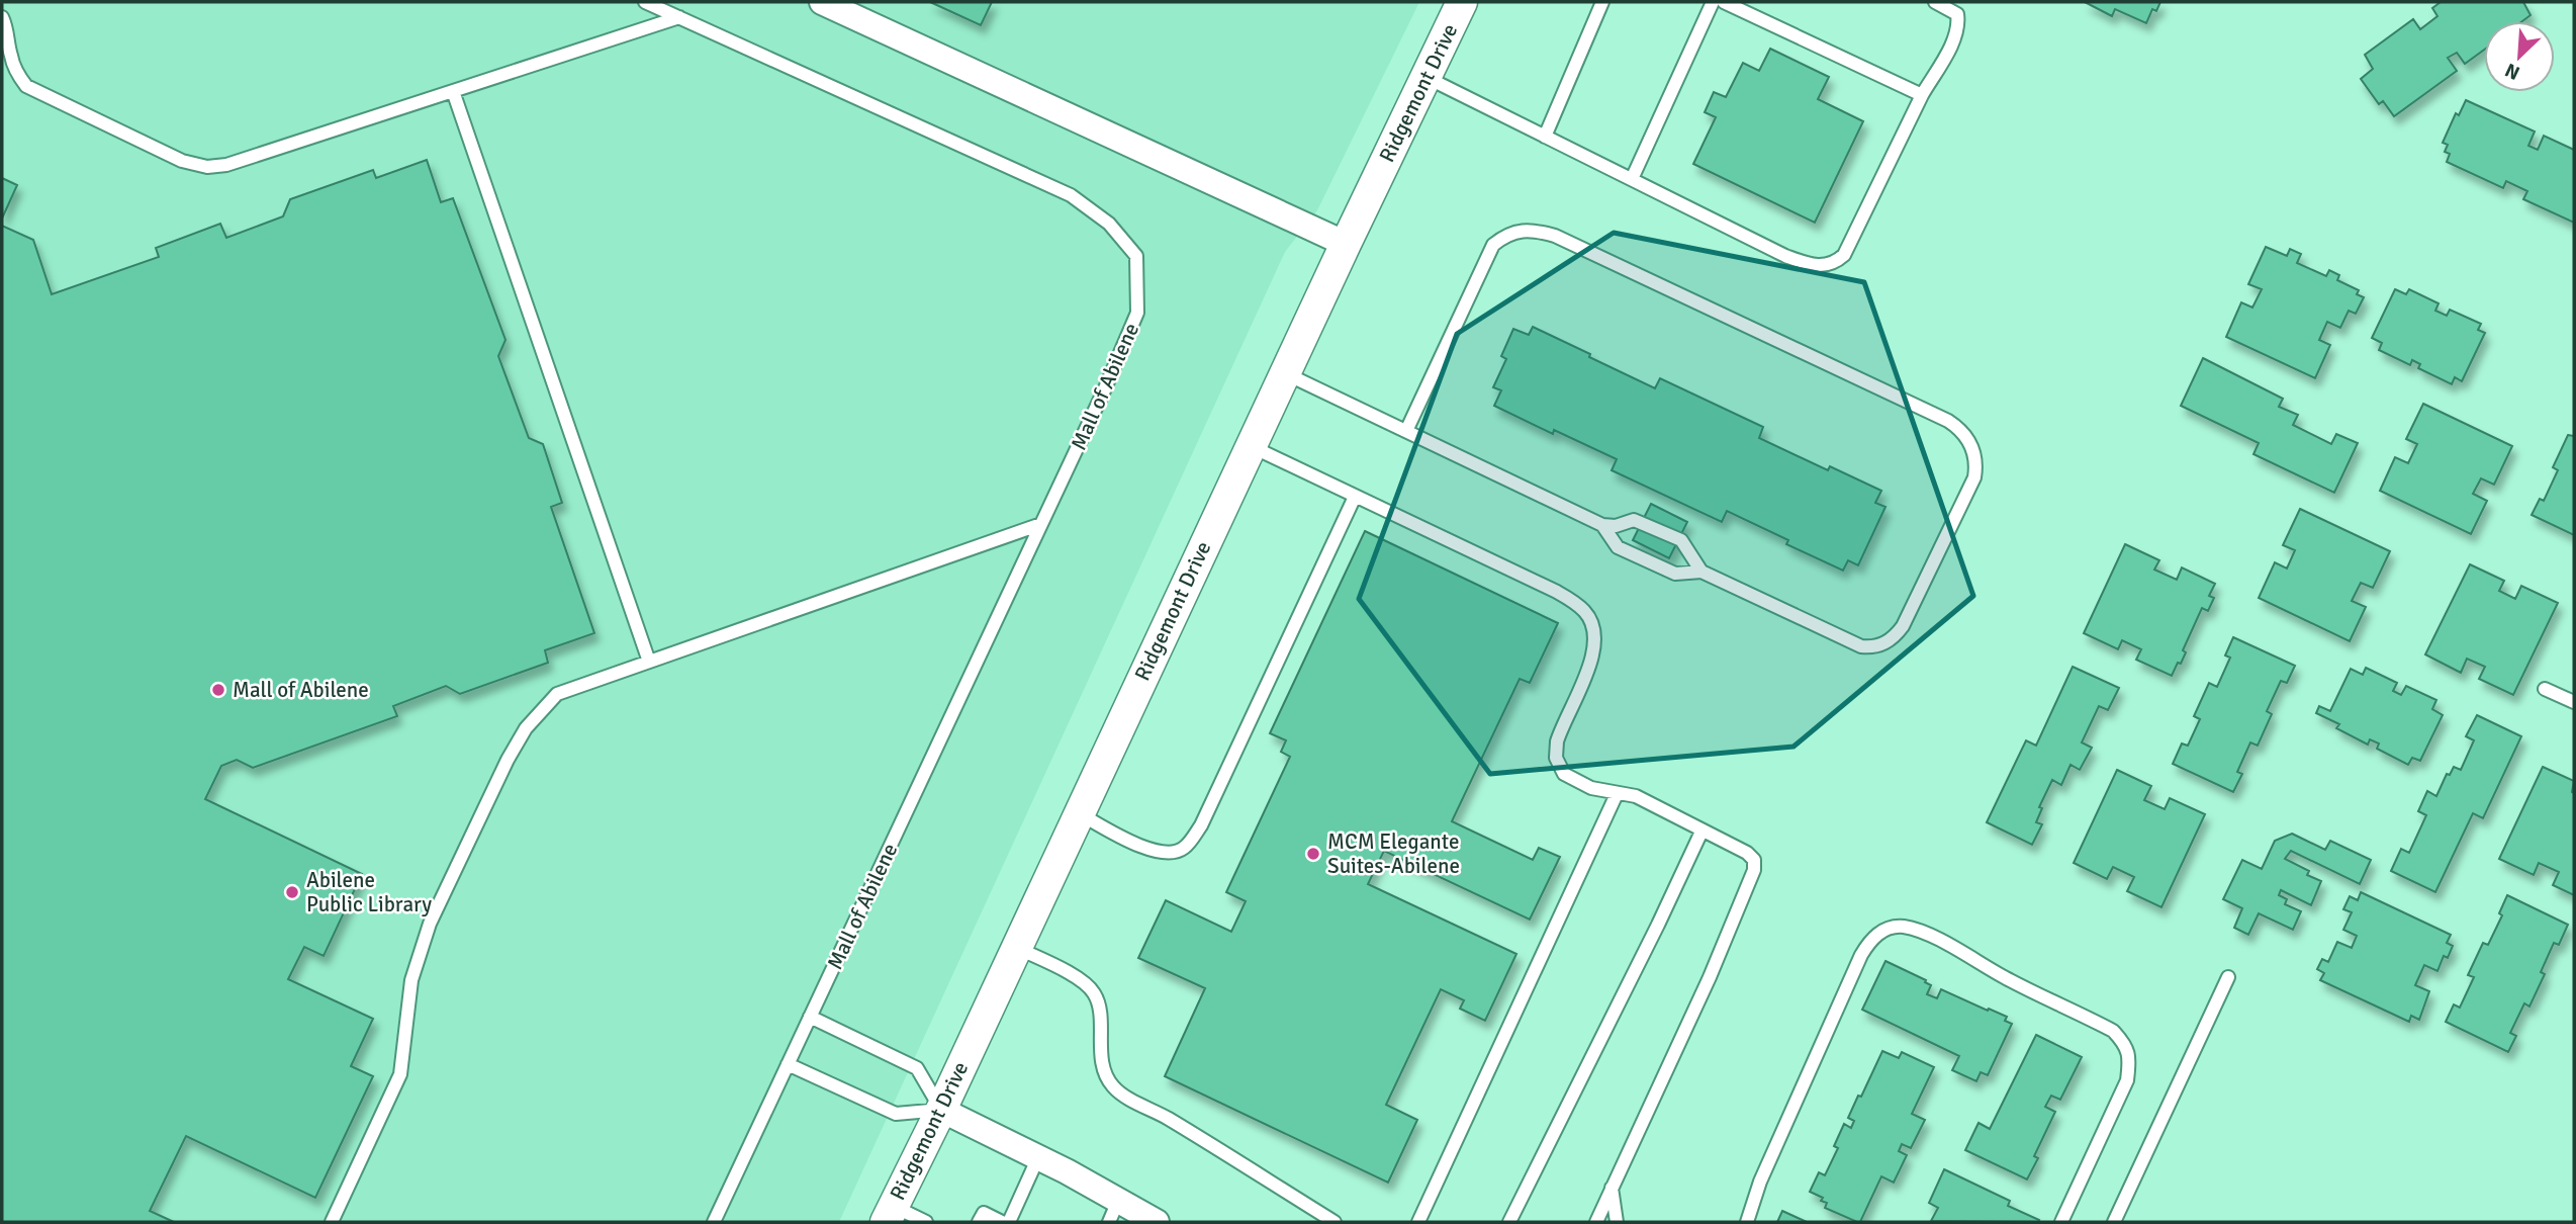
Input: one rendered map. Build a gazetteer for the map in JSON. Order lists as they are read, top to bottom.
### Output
{
  "streets": {
    "street": ["Ridgemont Drive"],
    "lane": ["Mall of Abilene"]
  },
  "places": ["Mall of Abilene", "MCM Elegante Suites-Abilene", "Abilene Public Library"],
  "north": "bottom left"
}
